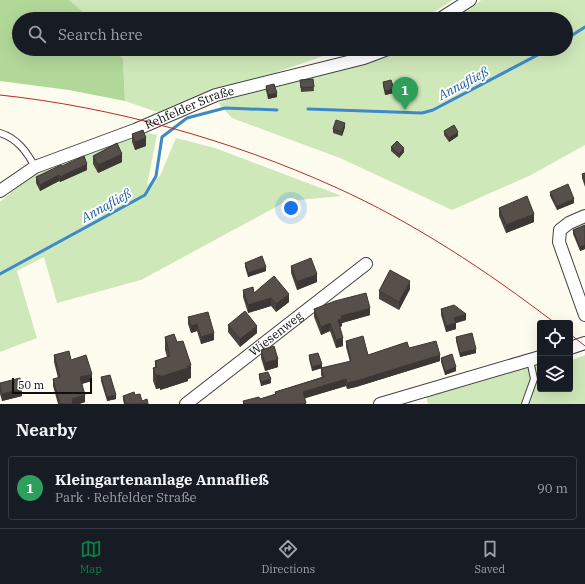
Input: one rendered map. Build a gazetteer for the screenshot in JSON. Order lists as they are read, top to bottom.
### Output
{
  "streets": {
    "street": ["Rehfelder Straße", "Wiesenweg"]
  },
  "water": ["Annafließ"],
  "scale_bar": "50 m",
  "page": {
    "search": "Search here",
    "pins": "1",
    "scale": "50 m",
    "heading": "Nearby",
    "list": [
      {
        "mark": "1",
        "name": "Kleingartenanlage Annafließ",
        "note": "Park · Rehfelder Straße",
        "value": "90 m"
      }
    ],
    "nav": ["Map", "Directions", "Saved"]
  }
}
